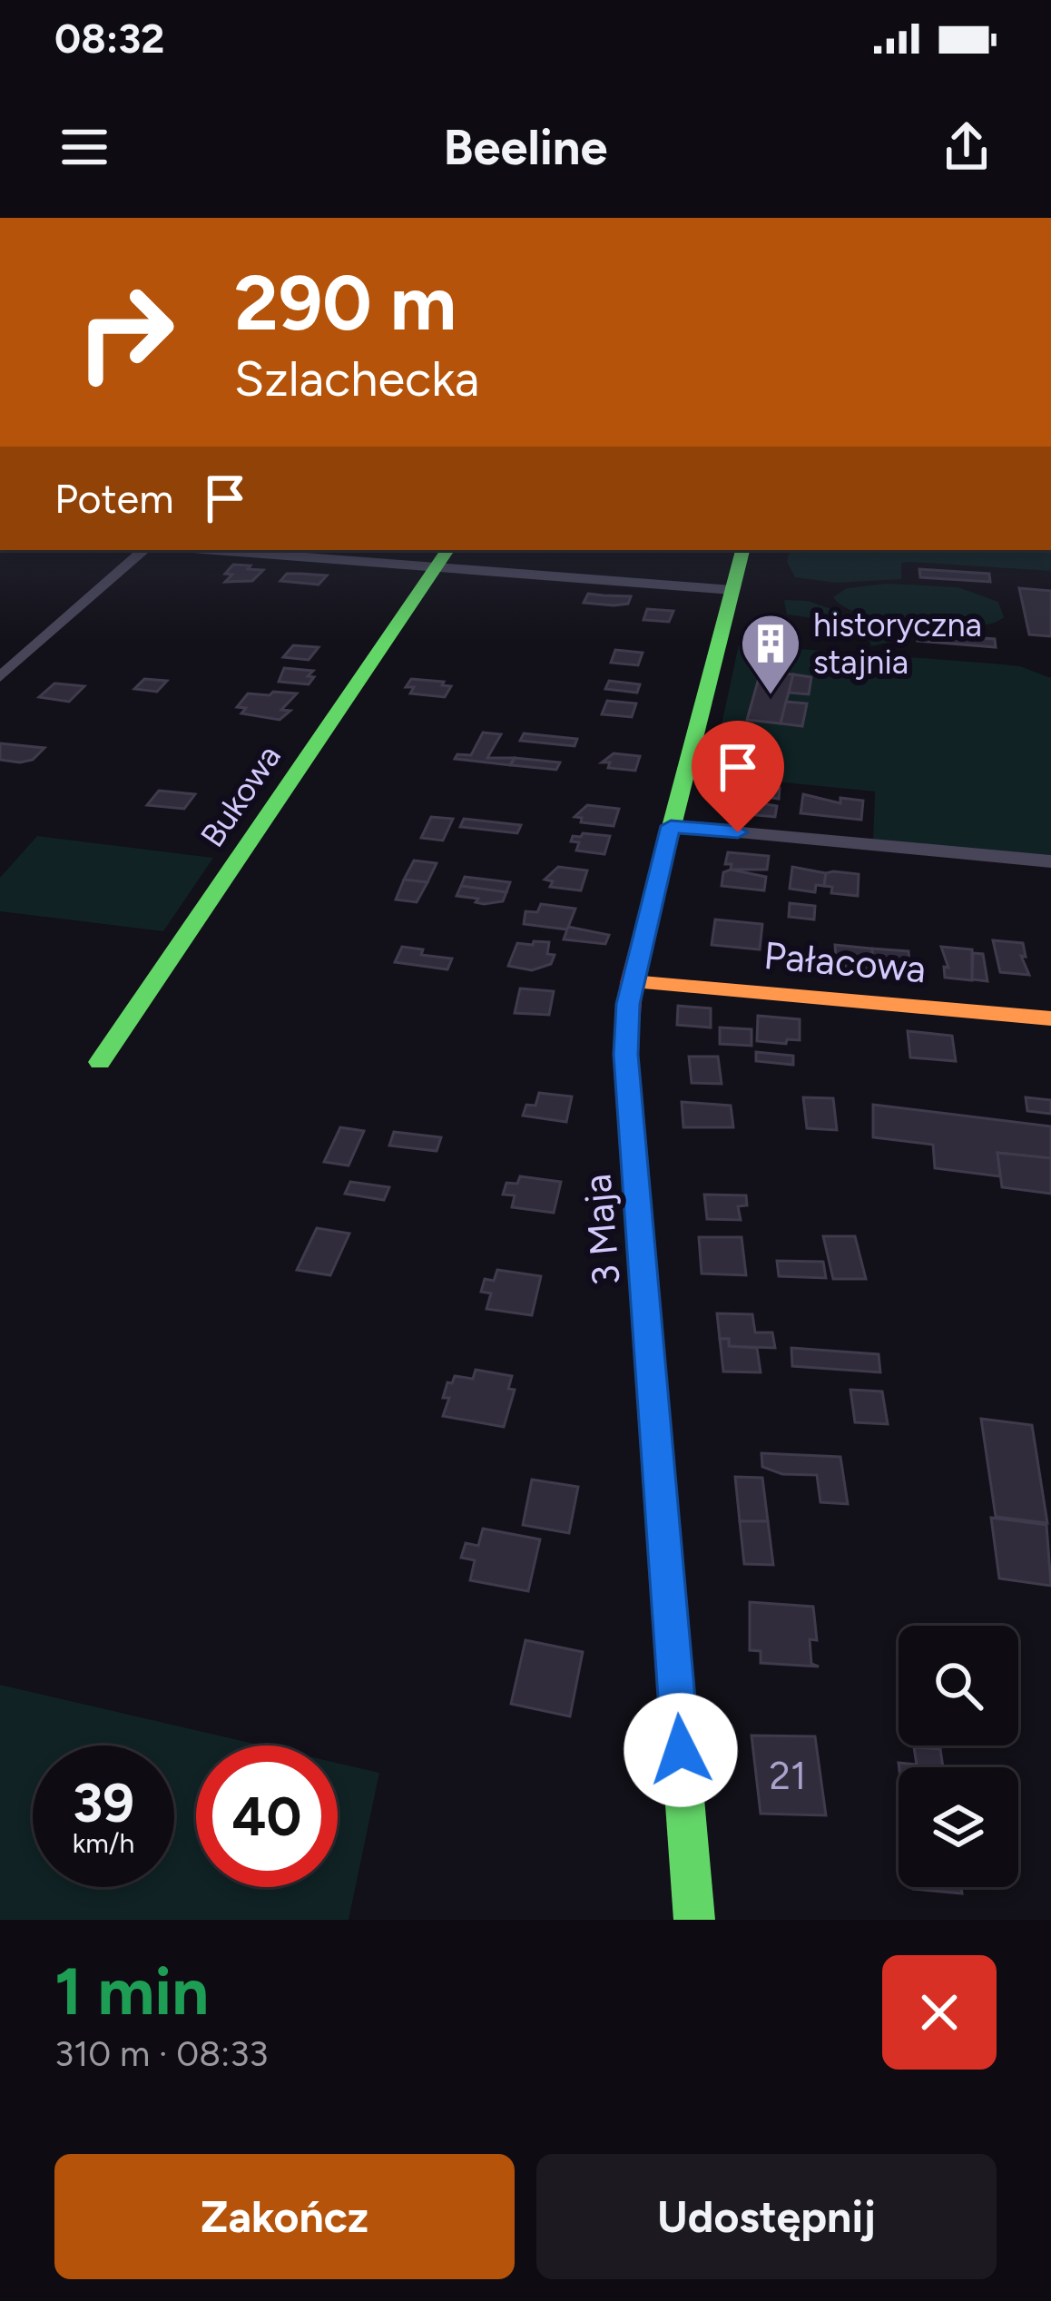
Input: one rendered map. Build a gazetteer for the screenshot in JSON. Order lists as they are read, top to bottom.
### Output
{
  "streets": {
    "street": ["Bukowa", "Pałacowa", "3 Maja"]
  },
  "crossings": [
    ["Pałacowa", "3 Maja"]
  ],
  "places": {
    "building": ["historyczna stajnia"]
  },
  "house_numbers": ["21"],
  "page": {
    "status": "08:32",
    "header": "Beeline",
    "turn": ["290 m", "Szlachecka"],
    "then": "Potem",
    "speed": "39 km/h",
    "limit": "40",
    "heading": ["1 min", "310 m · 08:33"],
    "buttons": ["Zakończ", "Udostępnij"]
  }
}
